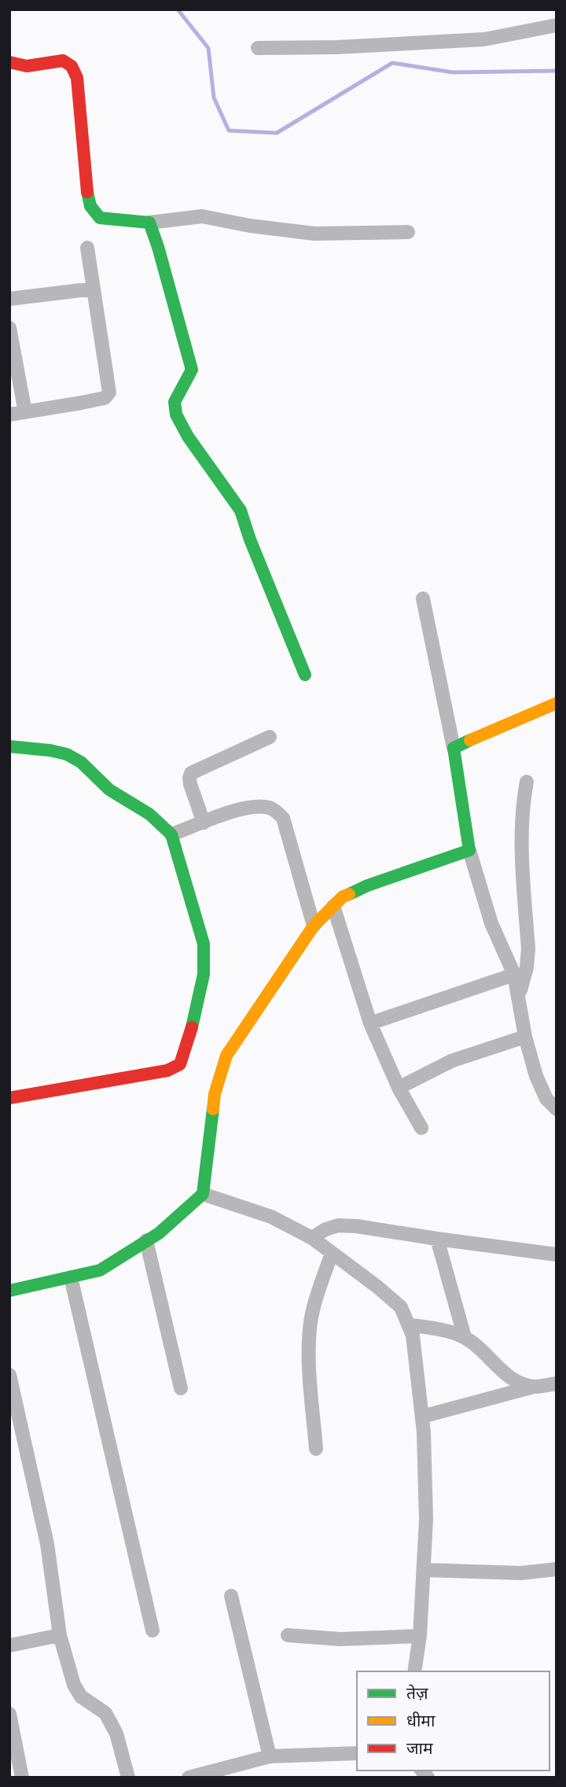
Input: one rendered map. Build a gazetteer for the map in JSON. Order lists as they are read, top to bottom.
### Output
{
  "legend": ["तेज़", "धीमा", "जाम"]
}
